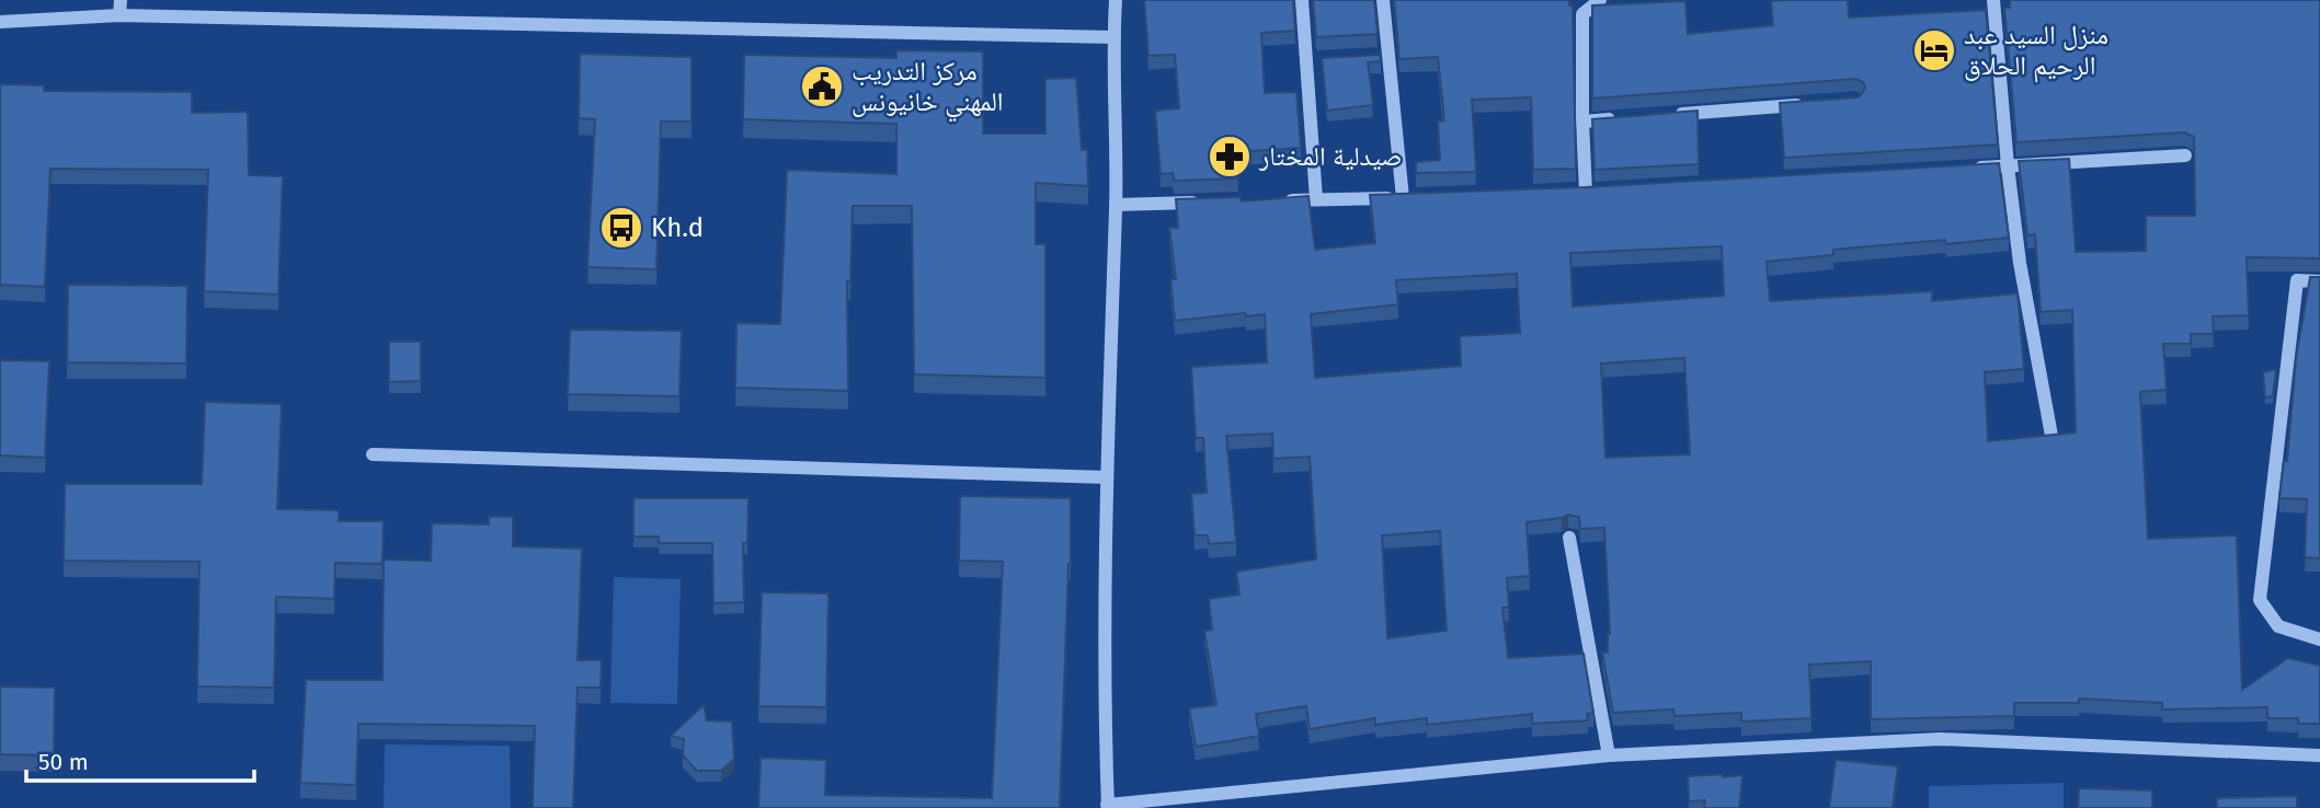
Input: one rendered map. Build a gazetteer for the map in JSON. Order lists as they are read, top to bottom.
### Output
{
  "places": {
    "hotel": ["منزل السيد عبد الرحيم الحلاق"],
    "public building": ["مركز التدريب المهني خانيونس"],
    "pharmacy": ["صيدلية المختار"],
    "bus stop": ["Kh.d"]
  },
  "scale_bar": "50 m"
}
